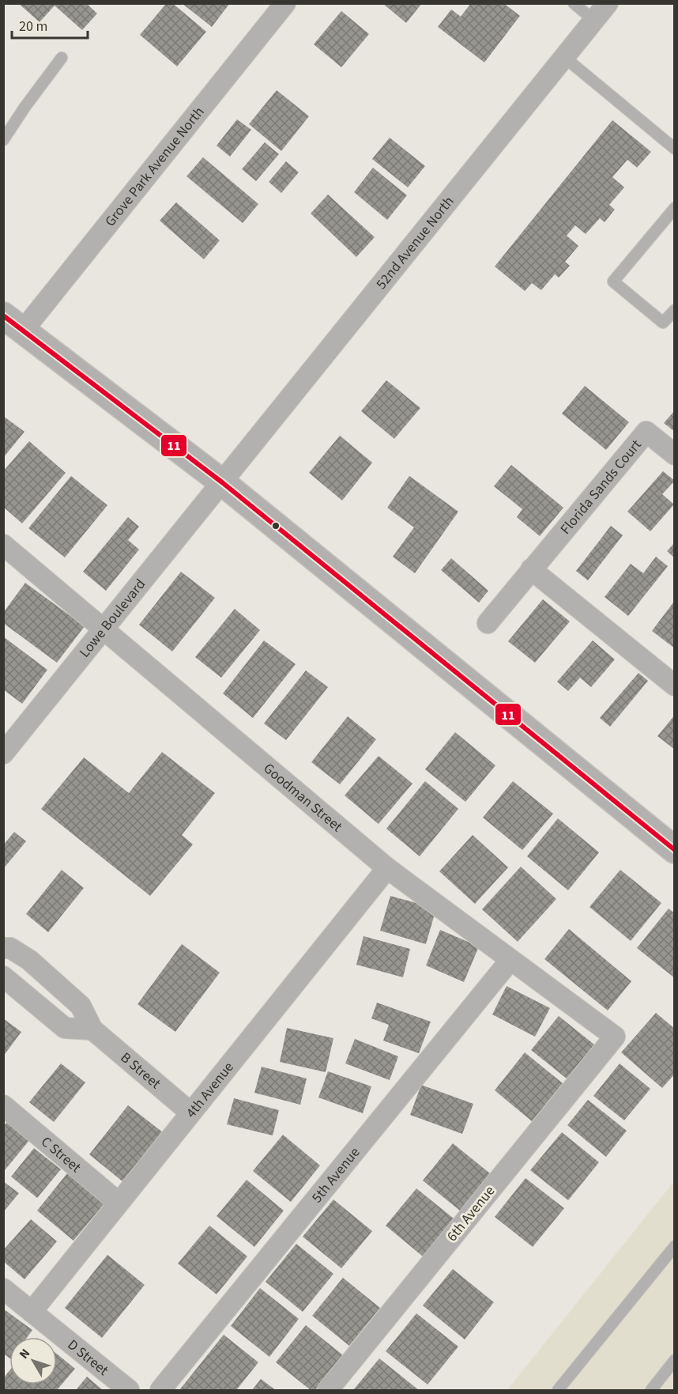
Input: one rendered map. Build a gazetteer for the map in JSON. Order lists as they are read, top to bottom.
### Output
{
  "streets": {
    "street": [
      "Grove Park Avenue North",
      "52nd Avenue North",
      "Florida Sands Court",
      "Lowe Boulevard",
      "Goodman Street",
      "B Street",
      "4th Avenue",
      "C Street",
      "5th Avenue",
      "6th Avenue",
      "D Street"
    ]
  },
  "crossings": [
    ["52nd Avenue North", "Lowe Boulevard"],
    ["Lowe Boulevard", "Goodman Street"],
    ["Goodman Street", "4th Avenue"],
    ["Goodman Street", "5th Avenue"],
    ["Goodman Street", "6th Avenue"],
    ["B Street", "4th Avenue"],
    ["4th Avenue", "C Street"],
    ["4th Avenue", "D Street"]
  ],
  "lines": ["transit line 11"],
  "scale_bar": "20 m",
  "north": "top left"
}
